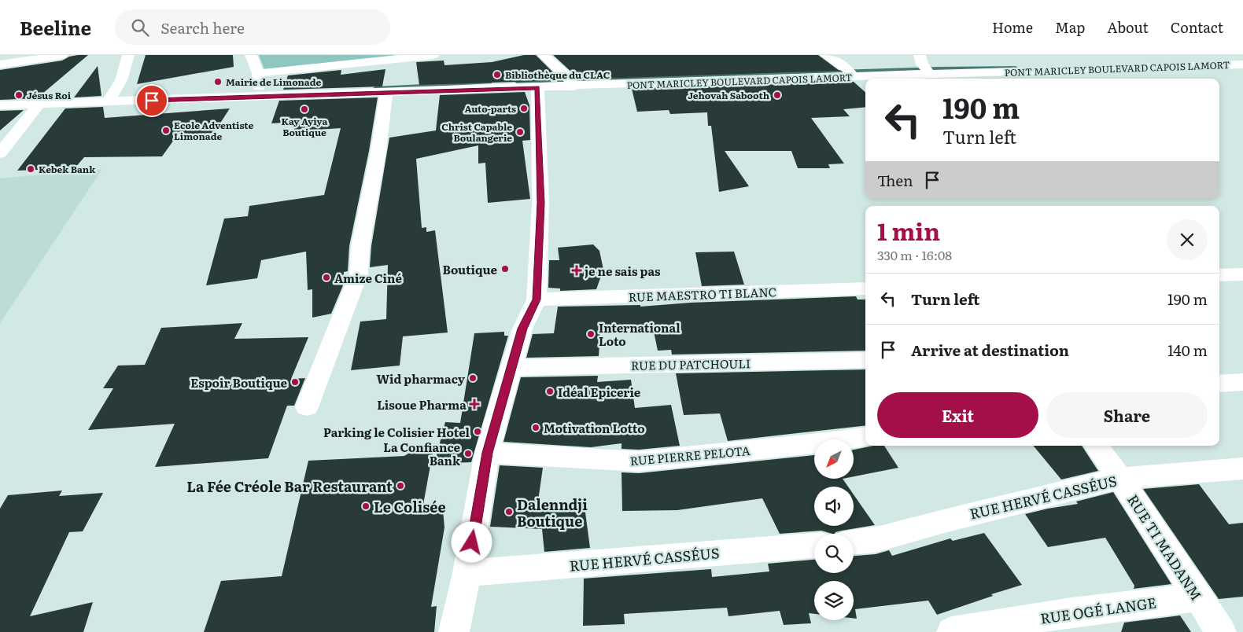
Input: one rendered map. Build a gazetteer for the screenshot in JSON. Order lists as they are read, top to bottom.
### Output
{
  "streets": {
    "street": [
      "PONT MARICLEY BOULEVARD CAPOIS LAMORT",
      "RUE MAESTRO TI BLANC",
      "RUE DU PATCHOULI",
      "RUE PIERRE PELOTA",
      "RUE HERVÉ CASSÉUS",
      "RUE TI MADANM",
      "RUE OGÉ LANGE"
    ]
  },
  "crossings": [
    ["RUE HERVÉ CASSÉUS", "RUE TI MADANM"],
    ["RUE TI MADANM", "RUE OGÉ LANGE"]
  ],
  "places": {
    "other": [
      "Bibliothèque du CLAC",
      "Mairie de Limonade",
      "Jésus Roi",
      "Jehovah Sabooth",
      "Auto-parts",
      "Kay Ayiya Boutique",
      "Ecole Adventiste Limonade",
      "Christ Capable Boulangerie",
      "Kebek Bank",
      "Boutique",
      "Amize Ciné",
      "International Loto",
      "Wid pharmacy",
      "Espoir Boutique",
      "Idéal Epicerie",
      "Motivation Lotto",
      "Parking le Colisier Hotel",
      "La Confiance Bank",
      "La Fée Créole Bar Restaurant",
      "Le Colisée",
      "Dalenndji Boutique"
    ],
    "health": ["je ne sais pas", "Lisoue Pharma"]
  },
  "north": "bottom left",
  "page": {
    "header": "Beeline",
    "search": "Search here",
    "nav": [
      "Home",
      "Map",
      "About",
      "Contact"
    ],
    "turn": ["190 m", "Turn left"],
    "then": "Then",
    "heading": ["1 min", "330 m · 16:08"],
    "list": [
      {
        "name": "Turn left",
        "value": "190 m"
      },
      {
        "name": "Arrive at destination",
        "value": "140 m"
      }
    ],
    "buttons": ["Exit", "Share"]
  }
}
